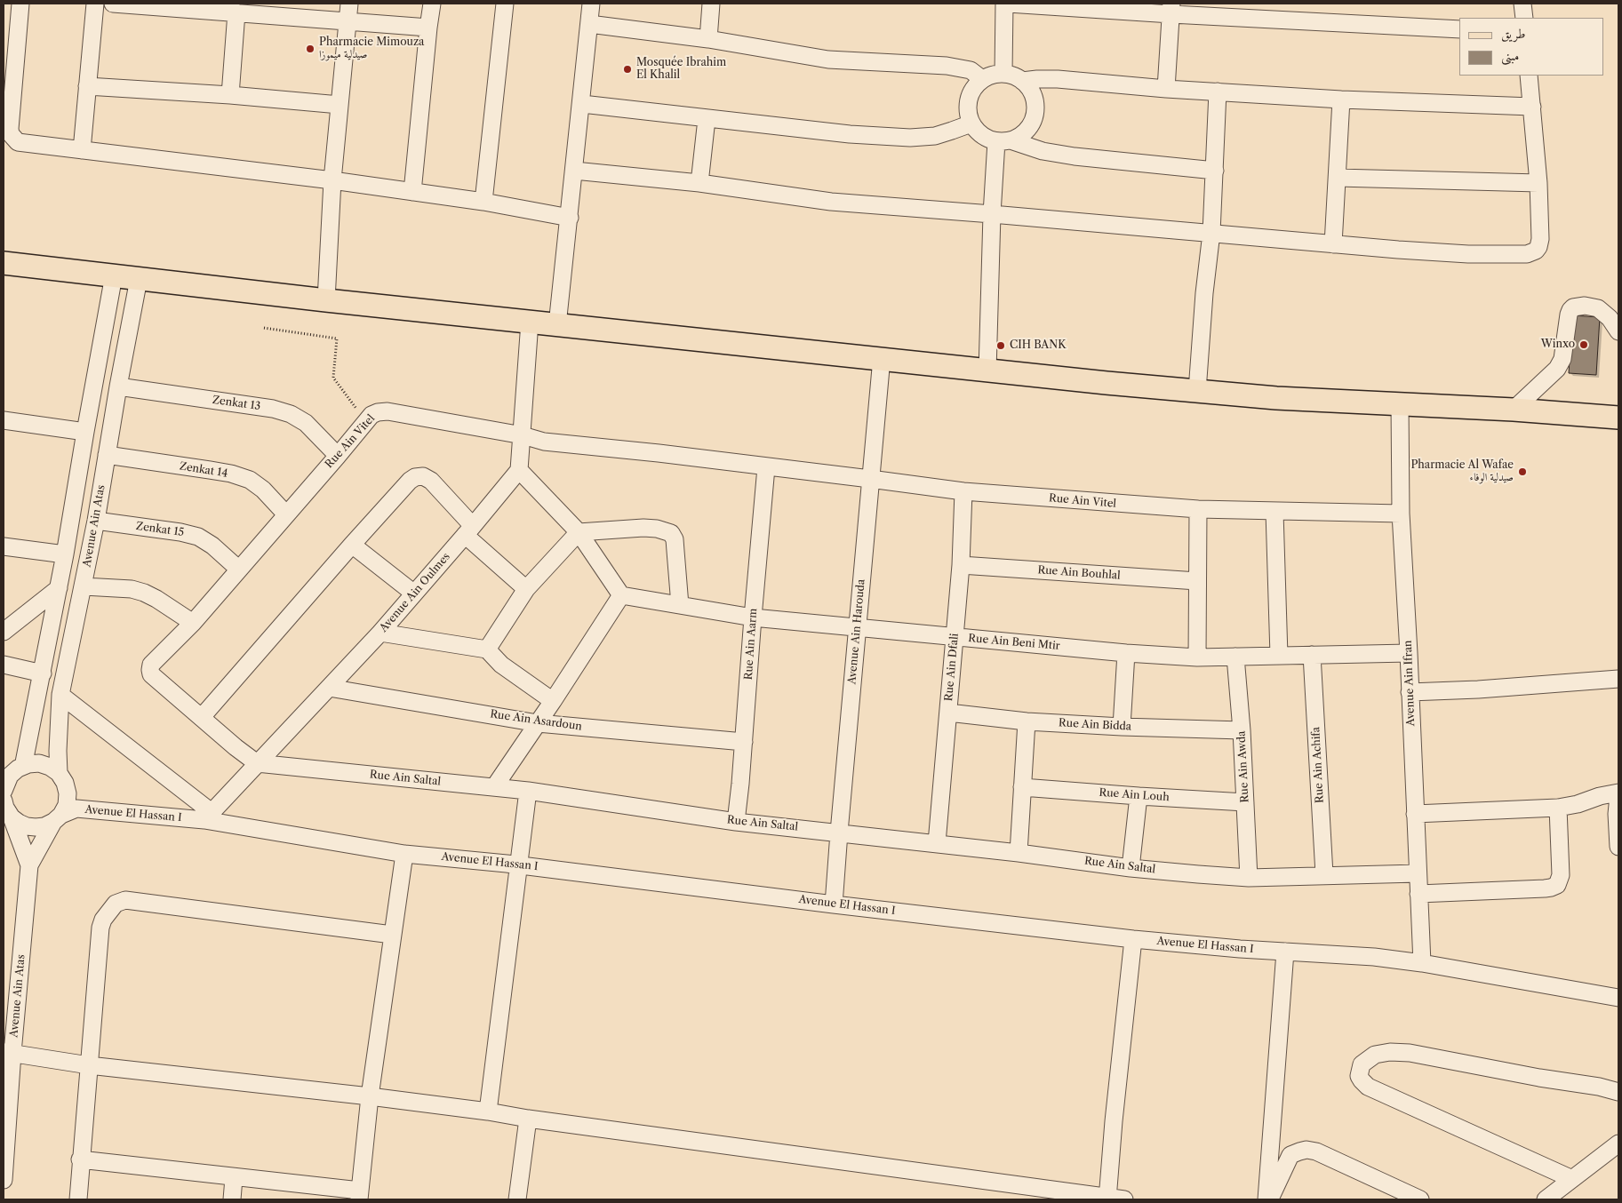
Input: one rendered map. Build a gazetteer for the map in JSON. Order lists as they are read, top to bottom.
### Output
{
  "streets": {
    "street": [
      "Zenkat 13",
      "Rue Ain Vitel",
      "Zenkat 14",
      "Avenue Ain Atas",
      "Zenkat 15",
      "Rue Ain Bouhlal",
      "Avenue Ain Oulmes",
      "Avenue Ain Harouda",
      "Rue Ain Beni Mtir",
      "Rue Ain Aarm",
      "Rue Ain Dfali",
      "Avenue Ain Ifran",
      "Rue Ain Asardoun",
      "Rue Ain Bidda",
      "Rue Ain Achifa",
      "Rue Ain Awda",
      "Rue Ain Saltal",
      "Rue Ain Louh",
      "Avenue El Hassan I"
    ]
  },
  "crossings": [
    ["Zenkat 13", "Rue Ain Vitel"],
    ["Zenkat 13", "Avenue Ain Atas"],
    ["Rue Ain Vitel", "Zenkat 14"],
    ["Rue Ain Vitel", "Zenkat 15"],
    ["Rue Ain Vitel", "Avenue Ain Harouda"],
    ["Rue Ain Vitel", "Rue Ain Aarm"],
    ["Rue Ain Vitel", "Rue Ain Dfali"],
    ["Rue Ain Vitel", "Avenue Ain Ifran"],
    ["Zenkat 14", "Avenue Ain Atas"],
    ["Avenue Ain Atas", "Zenkat 15"],
    ["Avenue Ain Atas", "Avenue El Hassan I"],
    ["Rue Ain Bouhlal", "Rue Ain Dfali"],
    ["Avenue Ain Oulmes", "Rue Ain Asardoun"],
    ["Avenue Ain Oulmes", "Rue Ain Saltal"],
    ["Avenue Ain Oulmes", "Avenue El Hassan I"],
    ["Avenue Ain Harouda", "Rue Ain Beni Mtir"],
    ["Avenue Ain Harouda", "Rue Ain Saltal"],
    ["Avenue Ain Harouda", "Avenue El Hassan I"],
    ["Rue Ain Beni Mtir", "Rue Ain Aarm"],
    ["Rue Ain Beni Mtir", "Rue Ain Dfali"],
    ["Rue Ain Beni Mtir", "Avenue Ain Ifran"],
    ["Rue Ain Beni Mtir", "Rue Ain Achifa"],
    ["Rue Ain Beni Mtir", "Rue Ain Awda"],
    ["Rue Ain Aarm", "Rue Ain Asardoun"],
    ["Rue Ain Aarm", "Rue Ain Saltal"],
    ["Rue Ain Dfali", "Rue Ain Bidda"],
    ["Rue Ain Dfali", "Rue Ain Saltal"],
    ["Avenue Ain Ifran", "Rue Ain Saltal"],
    ["Avenue Ain Ifran", "Avenue El Hassan I"],
    ["Rue Ain Bidda", "Rue Ain Awda"],
    ["Rue Ain Achifa", "Rue Ain Saltal"],
    ["Rue Ain Awda", "Rue Ain Saltal"],
    ["Rue Ain Awda", "Rue Ain Louh"]
  ],
  "places": [
    "Pharmacie Mimouza صيدلية ميموزا",
    "Mosquée Ibrahim El Khalil",
    "Winxo",
    "CIH BANK",
    "Pharmacie Al Wafae صيدلية الوفاء"
  ],
  "legend": ["طريق", "مبنى"]
}
